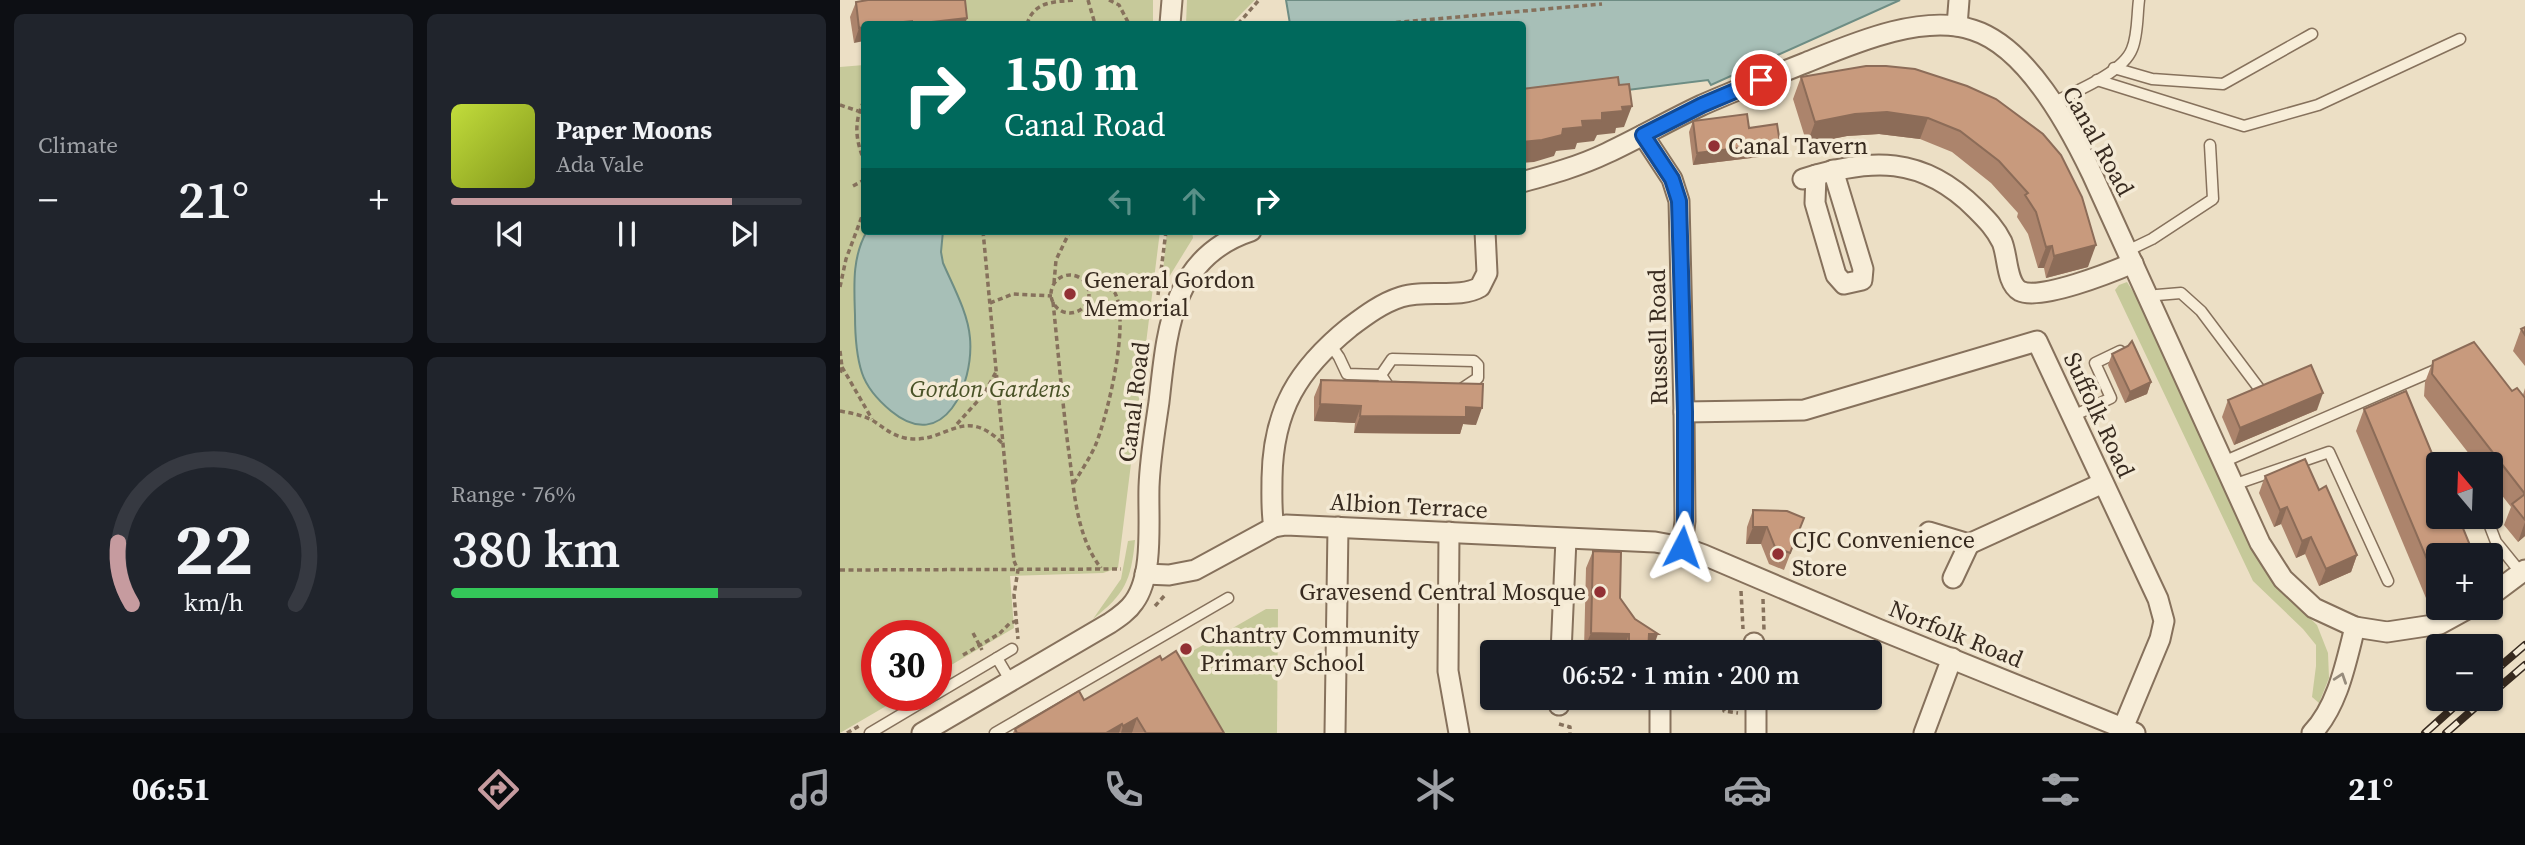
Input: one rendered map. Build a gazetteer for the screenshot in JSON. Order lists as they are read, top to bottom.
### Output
{
  "streets": {
    "street": [
      "Canal Road",
      "Russell Road",
      "Suffolk Road",
      "Albion Terrace",
      "Norfolk Road"
    ]
  },
  "crossings": [
    ["Canal Road", "Russell Road"],
    ["Canal Road", "Albion Terrace"],
    ["Russell Road", "Suffolk Road"],
    ["Russell Road", "Albion Terrace"],
    ["Russell Road", "Norfolk Road"],
    ["Suffolk Road", "Norfolk Road"],
    ["Albion Terrace", "Norfolk Road"]
  ],
  "parks": ["Gordon Gardens"],
  "places": [
    "Canal Tavern",
    "General Gordon Memorial",
    "CJC Convenience Store",
    "Gravesend Central Mosque",
    "Chantry Community Primary School"
  ],
  "north": "top",
  "page": {
    "tile": [
      "Climate",
      ["Range · 76%", "380 km"]
    ],
    "turn": ["150 m", "Canal Road"],
    "song": ["Paper Moons", "Ada Vale"],
    "heat": ["−", "21°", "+"],
    "map_buttons": ["+", "−"],
    "limit": "30",
    "trip": "06:52 · 1 min · 200 m",
    "tabs": ["06:51", "21°"],
    "gauge": ["22", "km/h"]
  }
}
